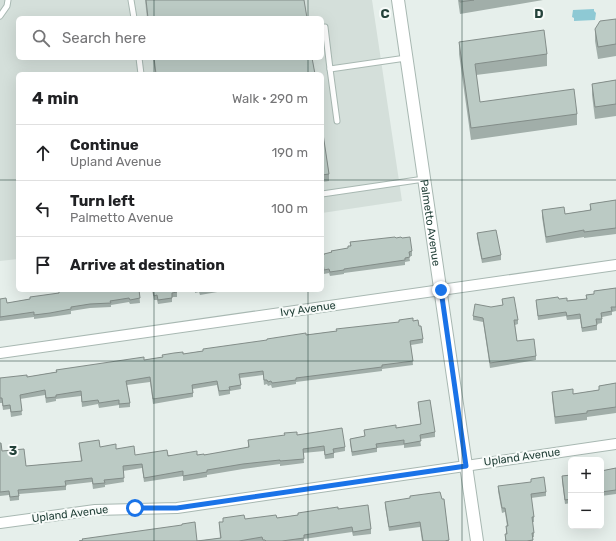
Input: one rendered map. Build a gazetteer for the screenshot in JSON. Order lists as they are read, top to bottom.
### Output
{
  "streets": {
    "street": ["Palmetto Avenue", "Ivy Avenue", "Upland Avenue"]
  },
  "crossings": [
    ["Palmetto Avenue", "Ivy Avenue"],
    ["Palmetto Avenue", "Upland Avenue"]
  ],
  "page": {
    "search": "Search here",
    "heading": ["4 min", "Walk · 290 m"],
    "list": [
      ["Continue", "Upland Avenue", "190 m"],
      ["Turn left", "Palmetto Avenue", "100 m"],
      "Arrive at destination"
    ],
    "map_buttons": ["+", "−"]
  },
  "grid": {
    "columns": ["C", "D"],
    "rows": ["3"]
  }
}
